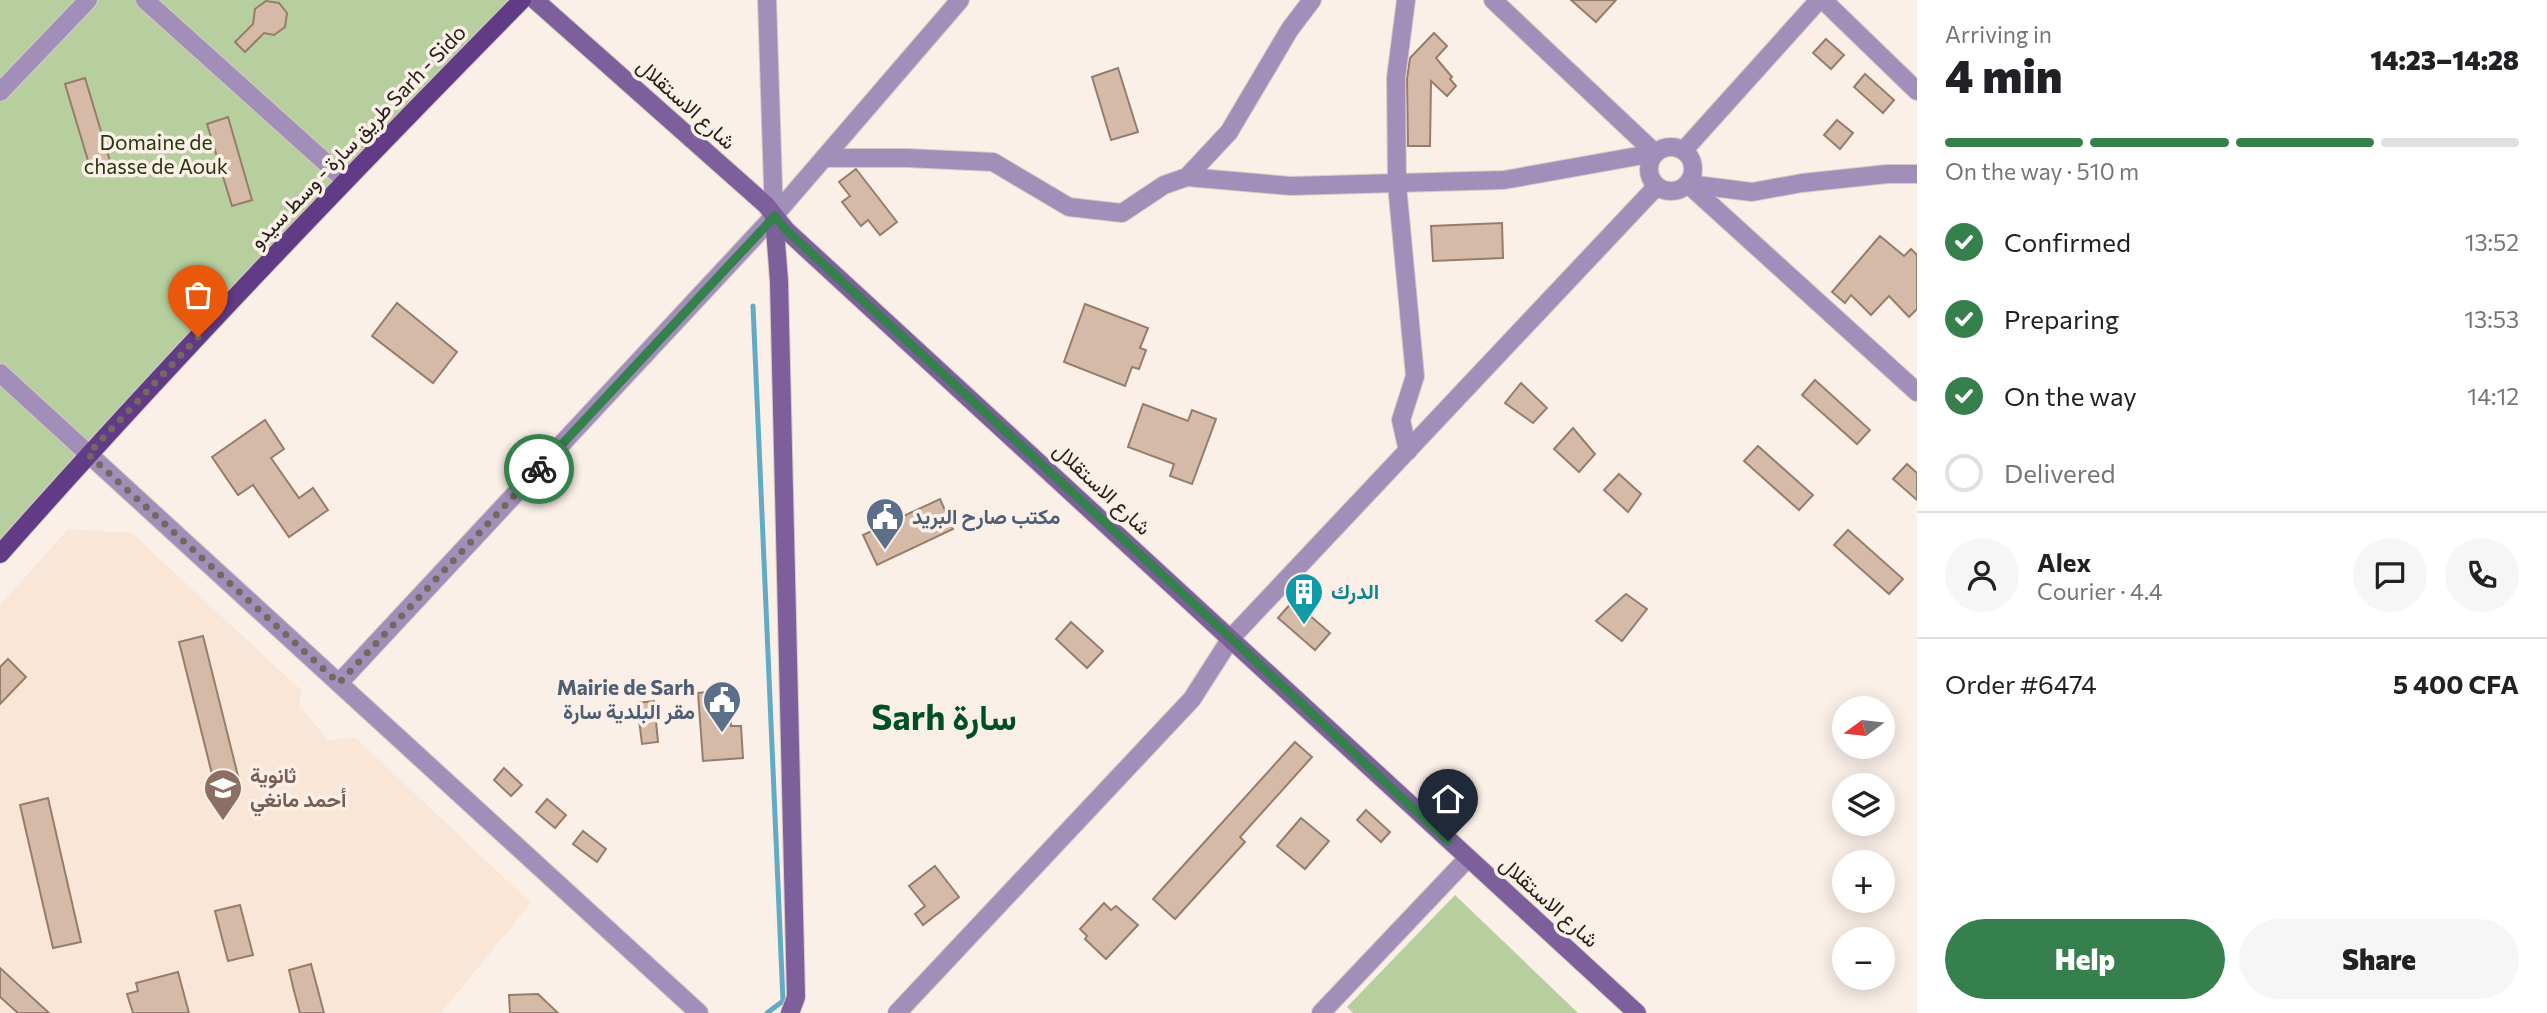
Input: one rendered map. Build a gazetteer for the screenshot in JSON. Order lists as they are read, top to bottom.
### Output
{
  "streets": {
    "main road": ["طريق سارة - وسط سيدو Sarh - Sido"],
    "street": ["شارع الاستقلال"]
  },
  "districts": ["Sarh سارة"],
  "parks": ["Domaine de chasse de Aouk"],
  "places": {
    "public building": ["مكتب صارح البريد", "Mairie de Sarh مقر البلدية سارة"],
    "building": ["الدرك"],
    "school or university": ["ثانوية أحمد مانغي"]
  },
  "north": "left",
  "page": {
    "heading": ["4 min", "Arriving in", "14:23–14:28"],
    "panel": [
      "Alex",
      "Courier · 4.4",
      "Order #6474",
      "5 400 CFA"
    ],
    "bar": "On the way · 510 m",
    "list": [
      ["Confirmed", "13:52"],
      ["Preparing", "13:53"],
      ["On the way", "14:12"],
      "Delivered"
    ],
    "map_buttons": ["+", "−"],
    "buttons": ["Help", "Share"]
  }
}
